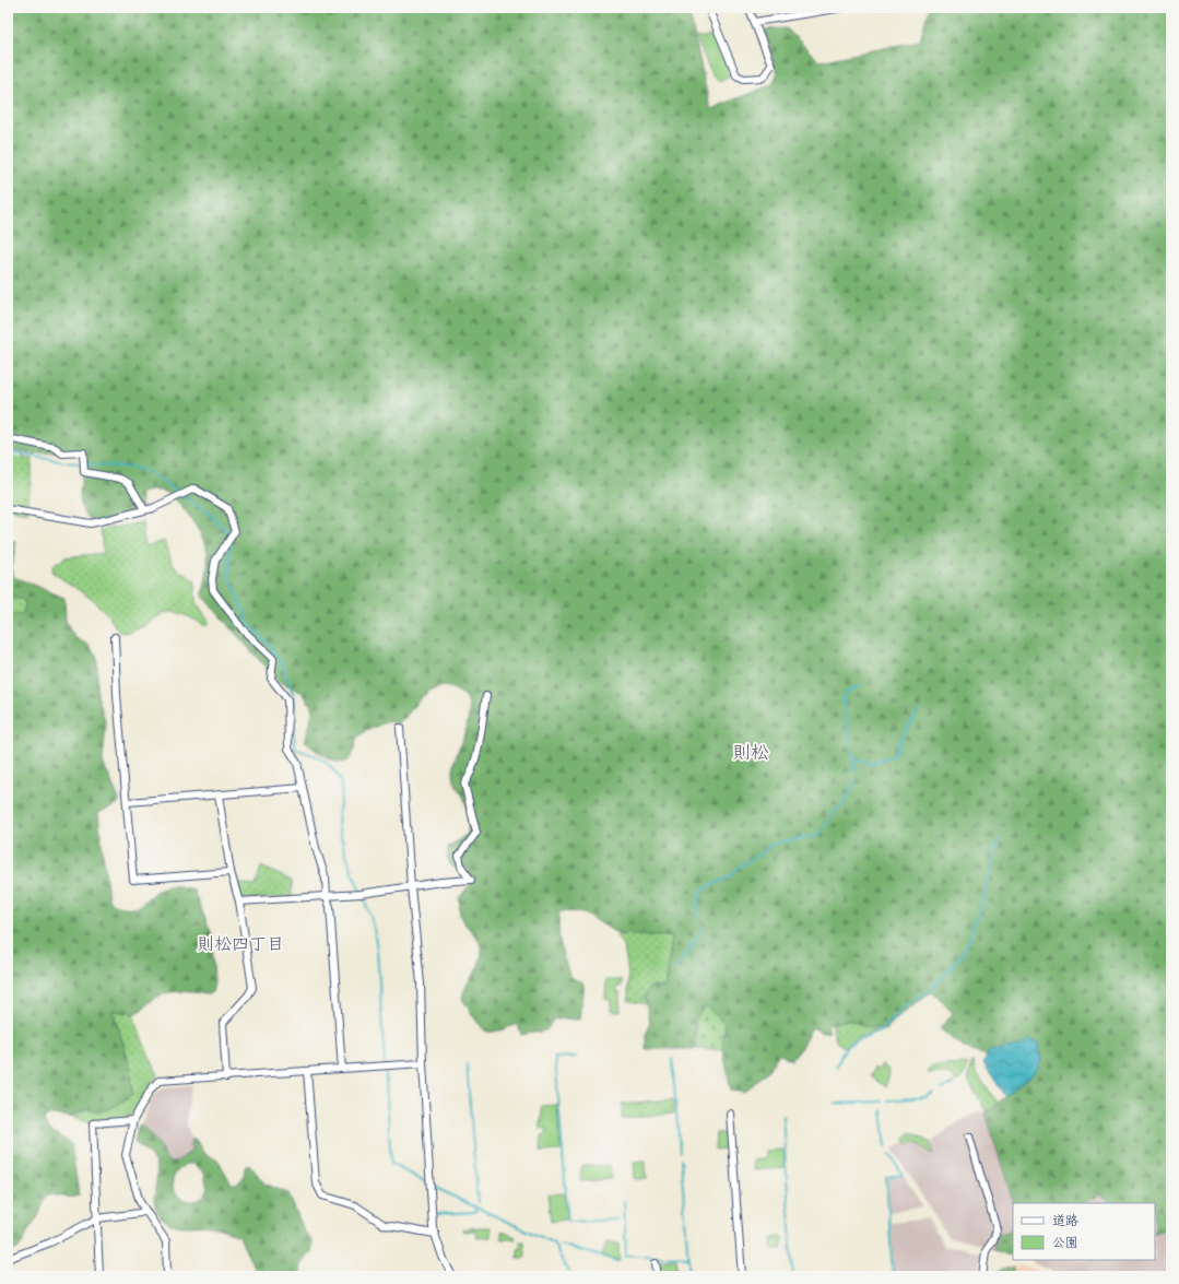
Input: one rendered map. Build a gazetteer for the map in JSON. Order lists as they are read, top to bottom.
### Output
{
  "districts": ["則松", "則松四丁目"],
  "legend": ["道路", "公園"]
}
